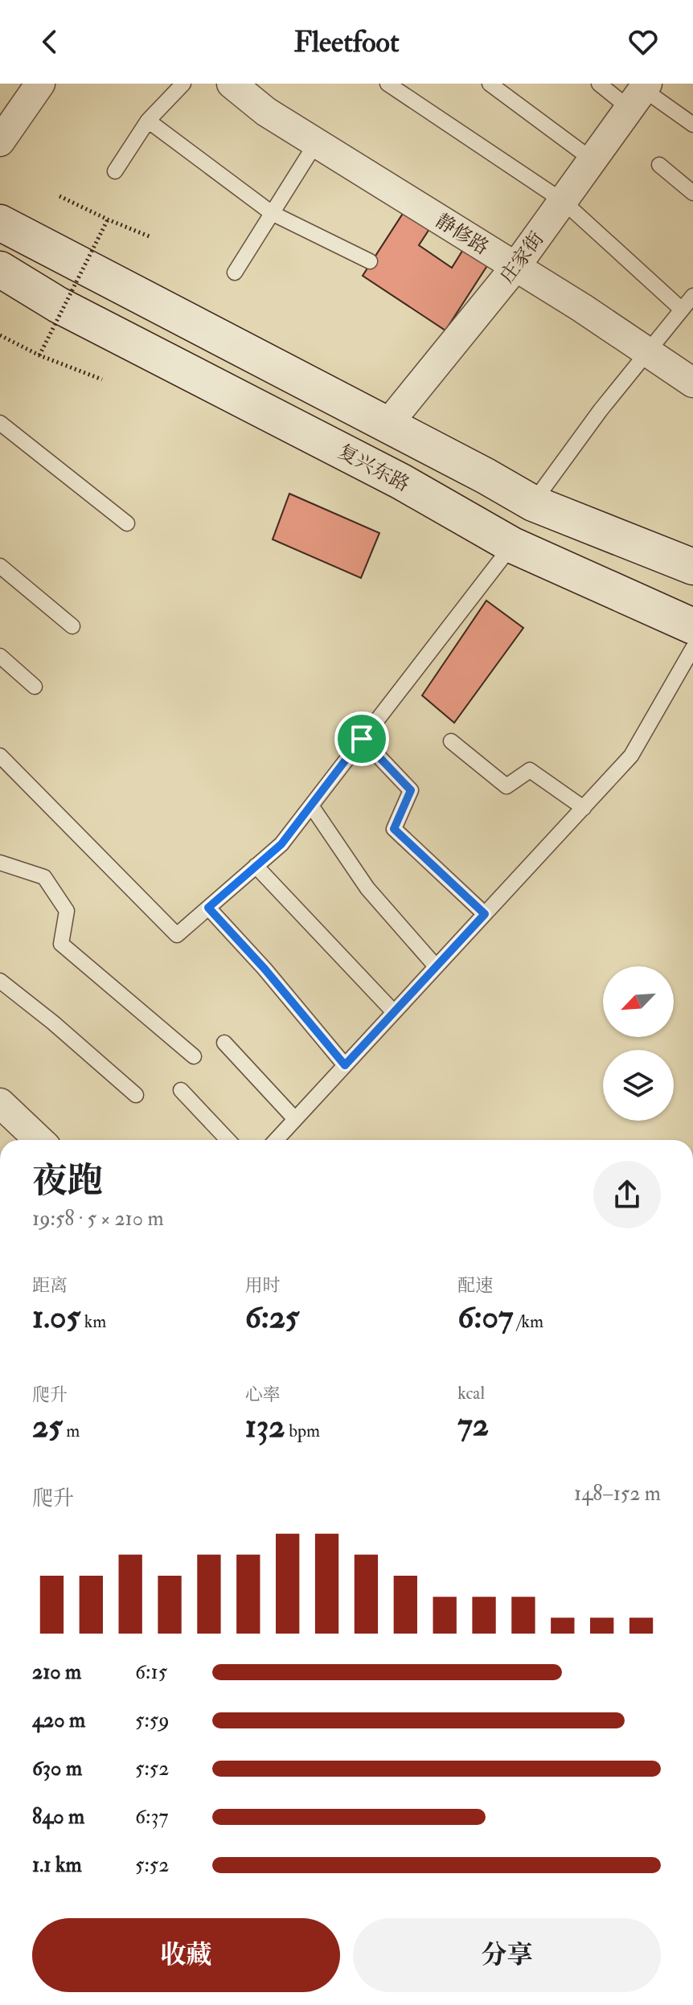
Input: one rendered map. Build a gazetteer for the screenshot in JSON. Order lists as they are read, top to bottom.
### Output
{
  "streets": {
    "main road": ["复兴东路"],
    "street": ["静修路", "庄家街"]
  },
  "crossings": [
    ["静修路", "庄家街"]
  ],
  "north": "bottom left",
  "page": {
    "header": "Fleetfoot",
    "heading": ["夜跑", "19:58 · 5 × 210 m"],
    "stats": [
      ["距离", "1.05 km"],
      ["用时", "6:25"],
      ["配速", "6:07 /km"],
      ["爬升", "25 m"],
      ["心率", "132 bpm"],
      ["kcal", "72"]
    ],
    "chart": ["爬升", "148–152 m"],
    "list": [
      {
        "name": "210 m",
        "note": "6:15"
      },
      {
        "name": "420 m",
        "note": "5:59"
      },
      {
        "name": "630 m",
        "note": "5:52"
      },
      {
        "name": "840 m",
        "note": "6:37"
      },
      {
        "name": "1.1 km",
        "note": "5:52"
      }
    ],
    "buttons": ["收藏", "分享"]
  }
}
